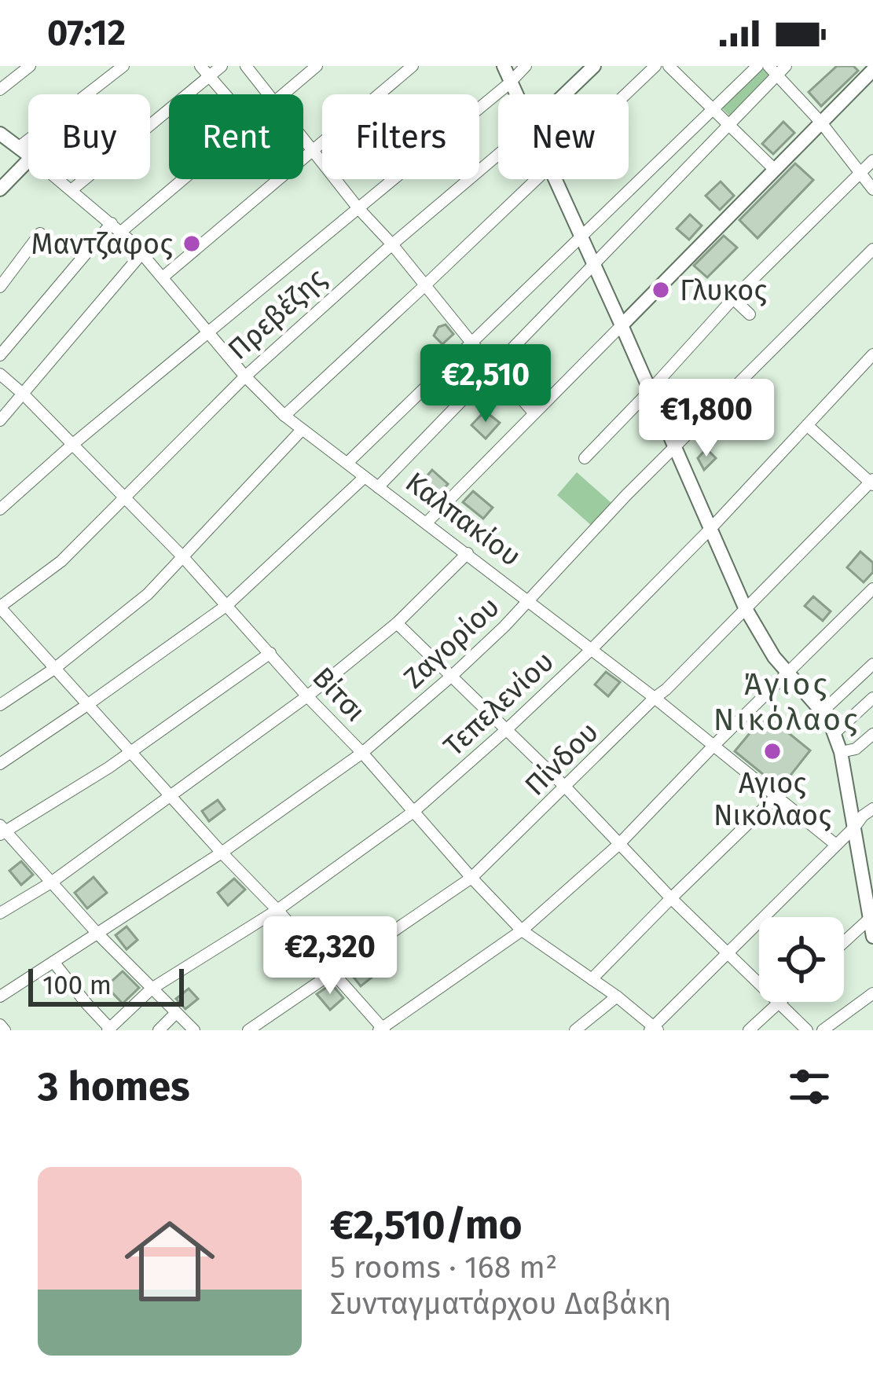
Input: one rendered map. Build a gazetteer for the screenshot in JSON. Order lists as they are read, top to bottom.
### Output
{
  "streets": {
    "street": [
      "Πρεβέζης",
      "Καλπακίου",
      "Ζαγορίου",
      "Βίτσι",
      "Τεπελενίου",
      "Πίνδου"
    ]
  },
  "crossings": [
    ["Πρεβέζης", "Καλπακίου"],
    ["Πρεβέζης", "Βίτσι"],
    ["Καλπακίου", "Ζαγορίου"],
    ["Καλπακίου", "Τεπελενίου"],
    ["Καλπακίου", "Πίνδου"],
    ["Ζαγορίου", "Βίτσι"],
    ["Βίτσι", "Τεπελενίου"],
    ["Βίτσι", "Πίνδου"]
  ],
  "districts": ["Άγιος Νικόλαος"],
  "places": ["Μαντζαφος", "Γλυκος", "Αγιος Νικόλαος"],
  "scale_bar": "100 m",
  "page": {
    "status": "07:12",
    "chip": [
      "Buy",
      "Rent",
      "Filters",
      "New"
    ],
    "price": ["€2,510", "€1,800", "€2,320"],
    "scale": "100 m",
    "heading": "3 homes",
    "list": [
      {
        "name": "€2,510/mo",
        "note": "5 rooms · 168 m² · Συνταγματάρχου Δαβάκη"
      }
    ]
  }
}
